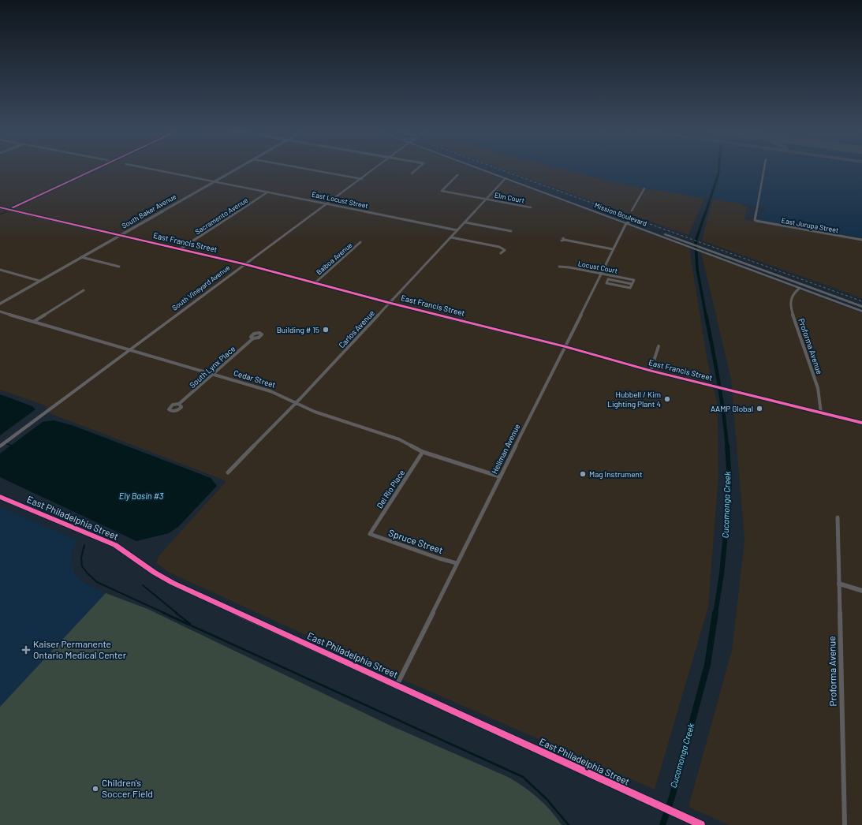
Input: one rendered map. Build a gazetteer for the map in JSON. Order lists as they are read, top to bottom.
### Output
{
  "streets": {
    "main road": ["Mission Boulevard", "South Vineyard Avenue"],
    "street": [
      "Elm Court",
      "East Locust Street",
      "South Baker Avenue",
      "Sacramento Avenue",
      "East Jurupa Street",
      "East Francis Street",
      "Balboa Avenue",
      "Locust Court",
      "Carlos Avenue",
      "Proforma Avenue",
      "South Lynx Place",
      "Cedar Street",
      "Hellman Avenue",
      "Del Rio Place",
      "East Philadelphia Street",
      "Spruce Street"
    ]
  },
  "crossings": [
    ["Elm Court", "Carlos Avenue"],
    ["East Locust Street", "South Baker Avenue"],
    ["East Locust Street", "Sacramento Avenue"],
    ["East Locust Street", "South Vineyard Avenue"],
    ["East Locust Street", "Carlos Avenue"],
    ["South Baker Avenue", "East Francis Street"],
    ["Mission Boulevard", "Carlos Avenue"],
    ["Mission Boulevard", "Proforma Avenue"],
    ["Mission Boulevard", "Hellman Avenue"],
    ["Sacramento Avenue", "East Francis Street"],
    ["East Francis Street", "Balboa Avenue"],
    ["East Francis Street", "South Vineyard Avenue"],
    ["East Francis Street", "Carlos Avenue"],
    ["East Francis Street", "Proforma Avenue"],
    ["East Francis Street", "Hellman Avenue"],
    ["Locust Court", "Hellman Avenue"],
    ["South Vineyard Avenue", "Cedar Street"],
    ["Carlos Avenue", "Cedar Street"],
    ["South Lynx Place", "Cedar Street"],
    ["Cedar Street", "Hellman Avenue"],
    ["Cedar Street", "Del Rio Place"],
    ["Hellman Avenue", "East Philadelphia Street"],
    ["Hellman Avenue", "Spruce Street"],
    ["Del Rio Place", "Spruce Street"]
  ],
  "water": ["Ely Basin #3", "Cucamonga Creek"],
  "places": {
    "other": [
      "Building # 15",
      "Hubbell / Kim Lighting Plant 4",
      "AAMP Global",
      "Mag Instrument",
      "Children's Soccer Field"
    ],
    "health": ["Kaiser Permanente Ontario Medical Center"]
  }
}
